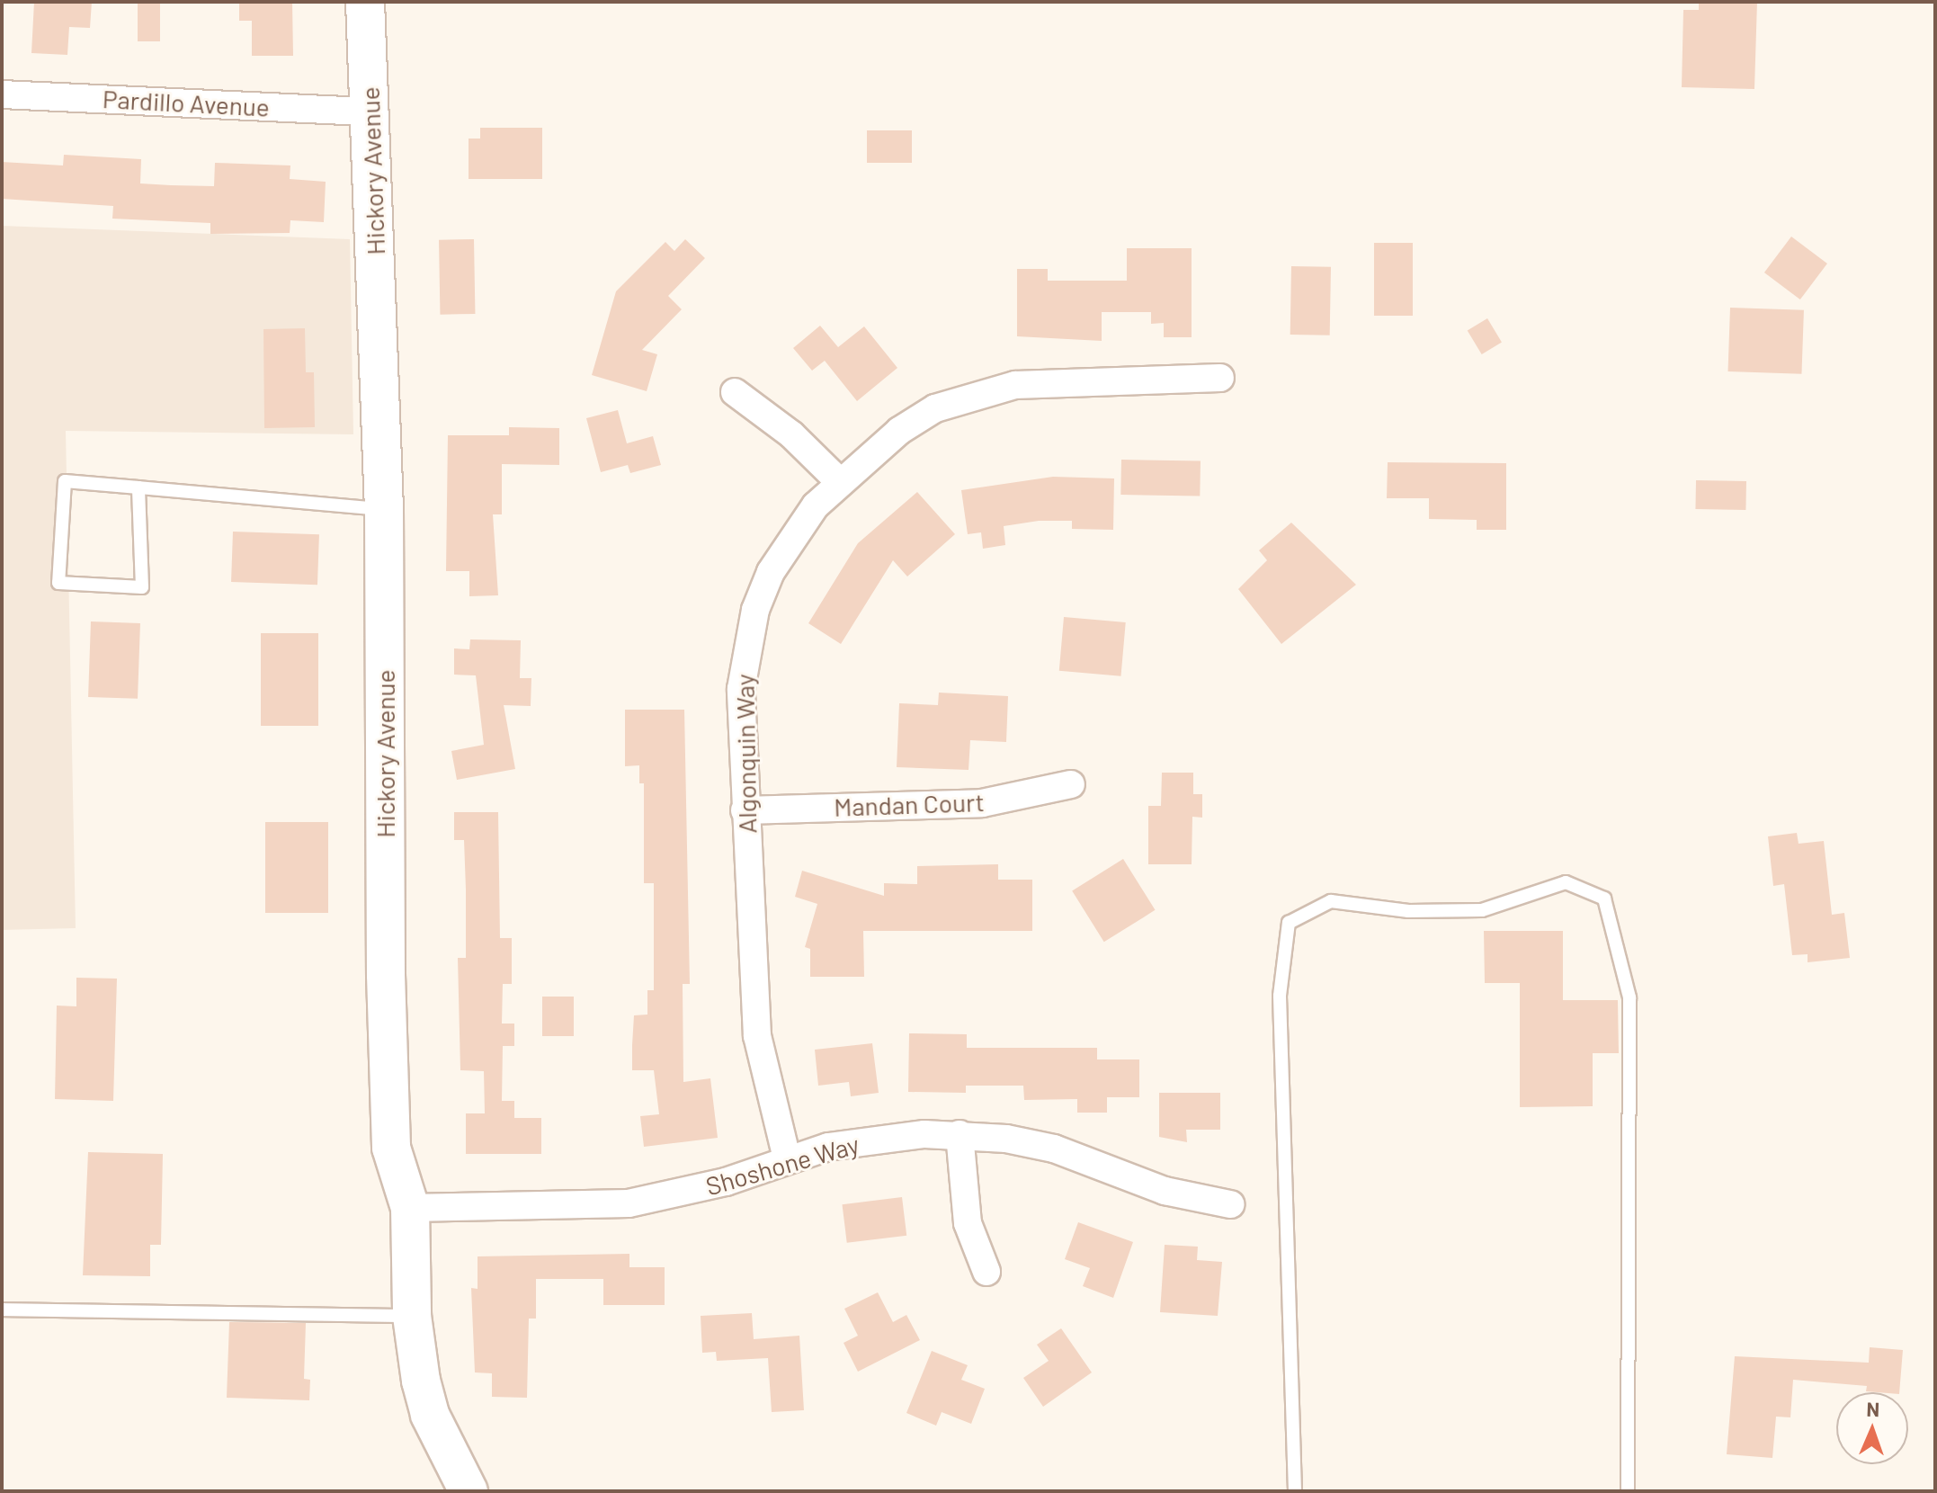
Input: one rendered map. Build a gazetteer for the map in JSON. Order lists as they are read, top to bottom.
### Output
{
  "streets": {
    "street": [
      "Pardillo Avenue",
      "Hickory Avenue",
      "Algonquin Way",
      "Mandan Court",
      "Shoshone Way"
    ]
  },
  "crossings": [
    ["Pardillo Avenue", "Hickory Avenue"],
    ["Hickory Avenue", "Shoshone Way"],
    ["Algonquin Way", "Mandan Court"],
    ["Algonquin Way", "Shoshone Way"]
  ],
  "north": "top"
}
